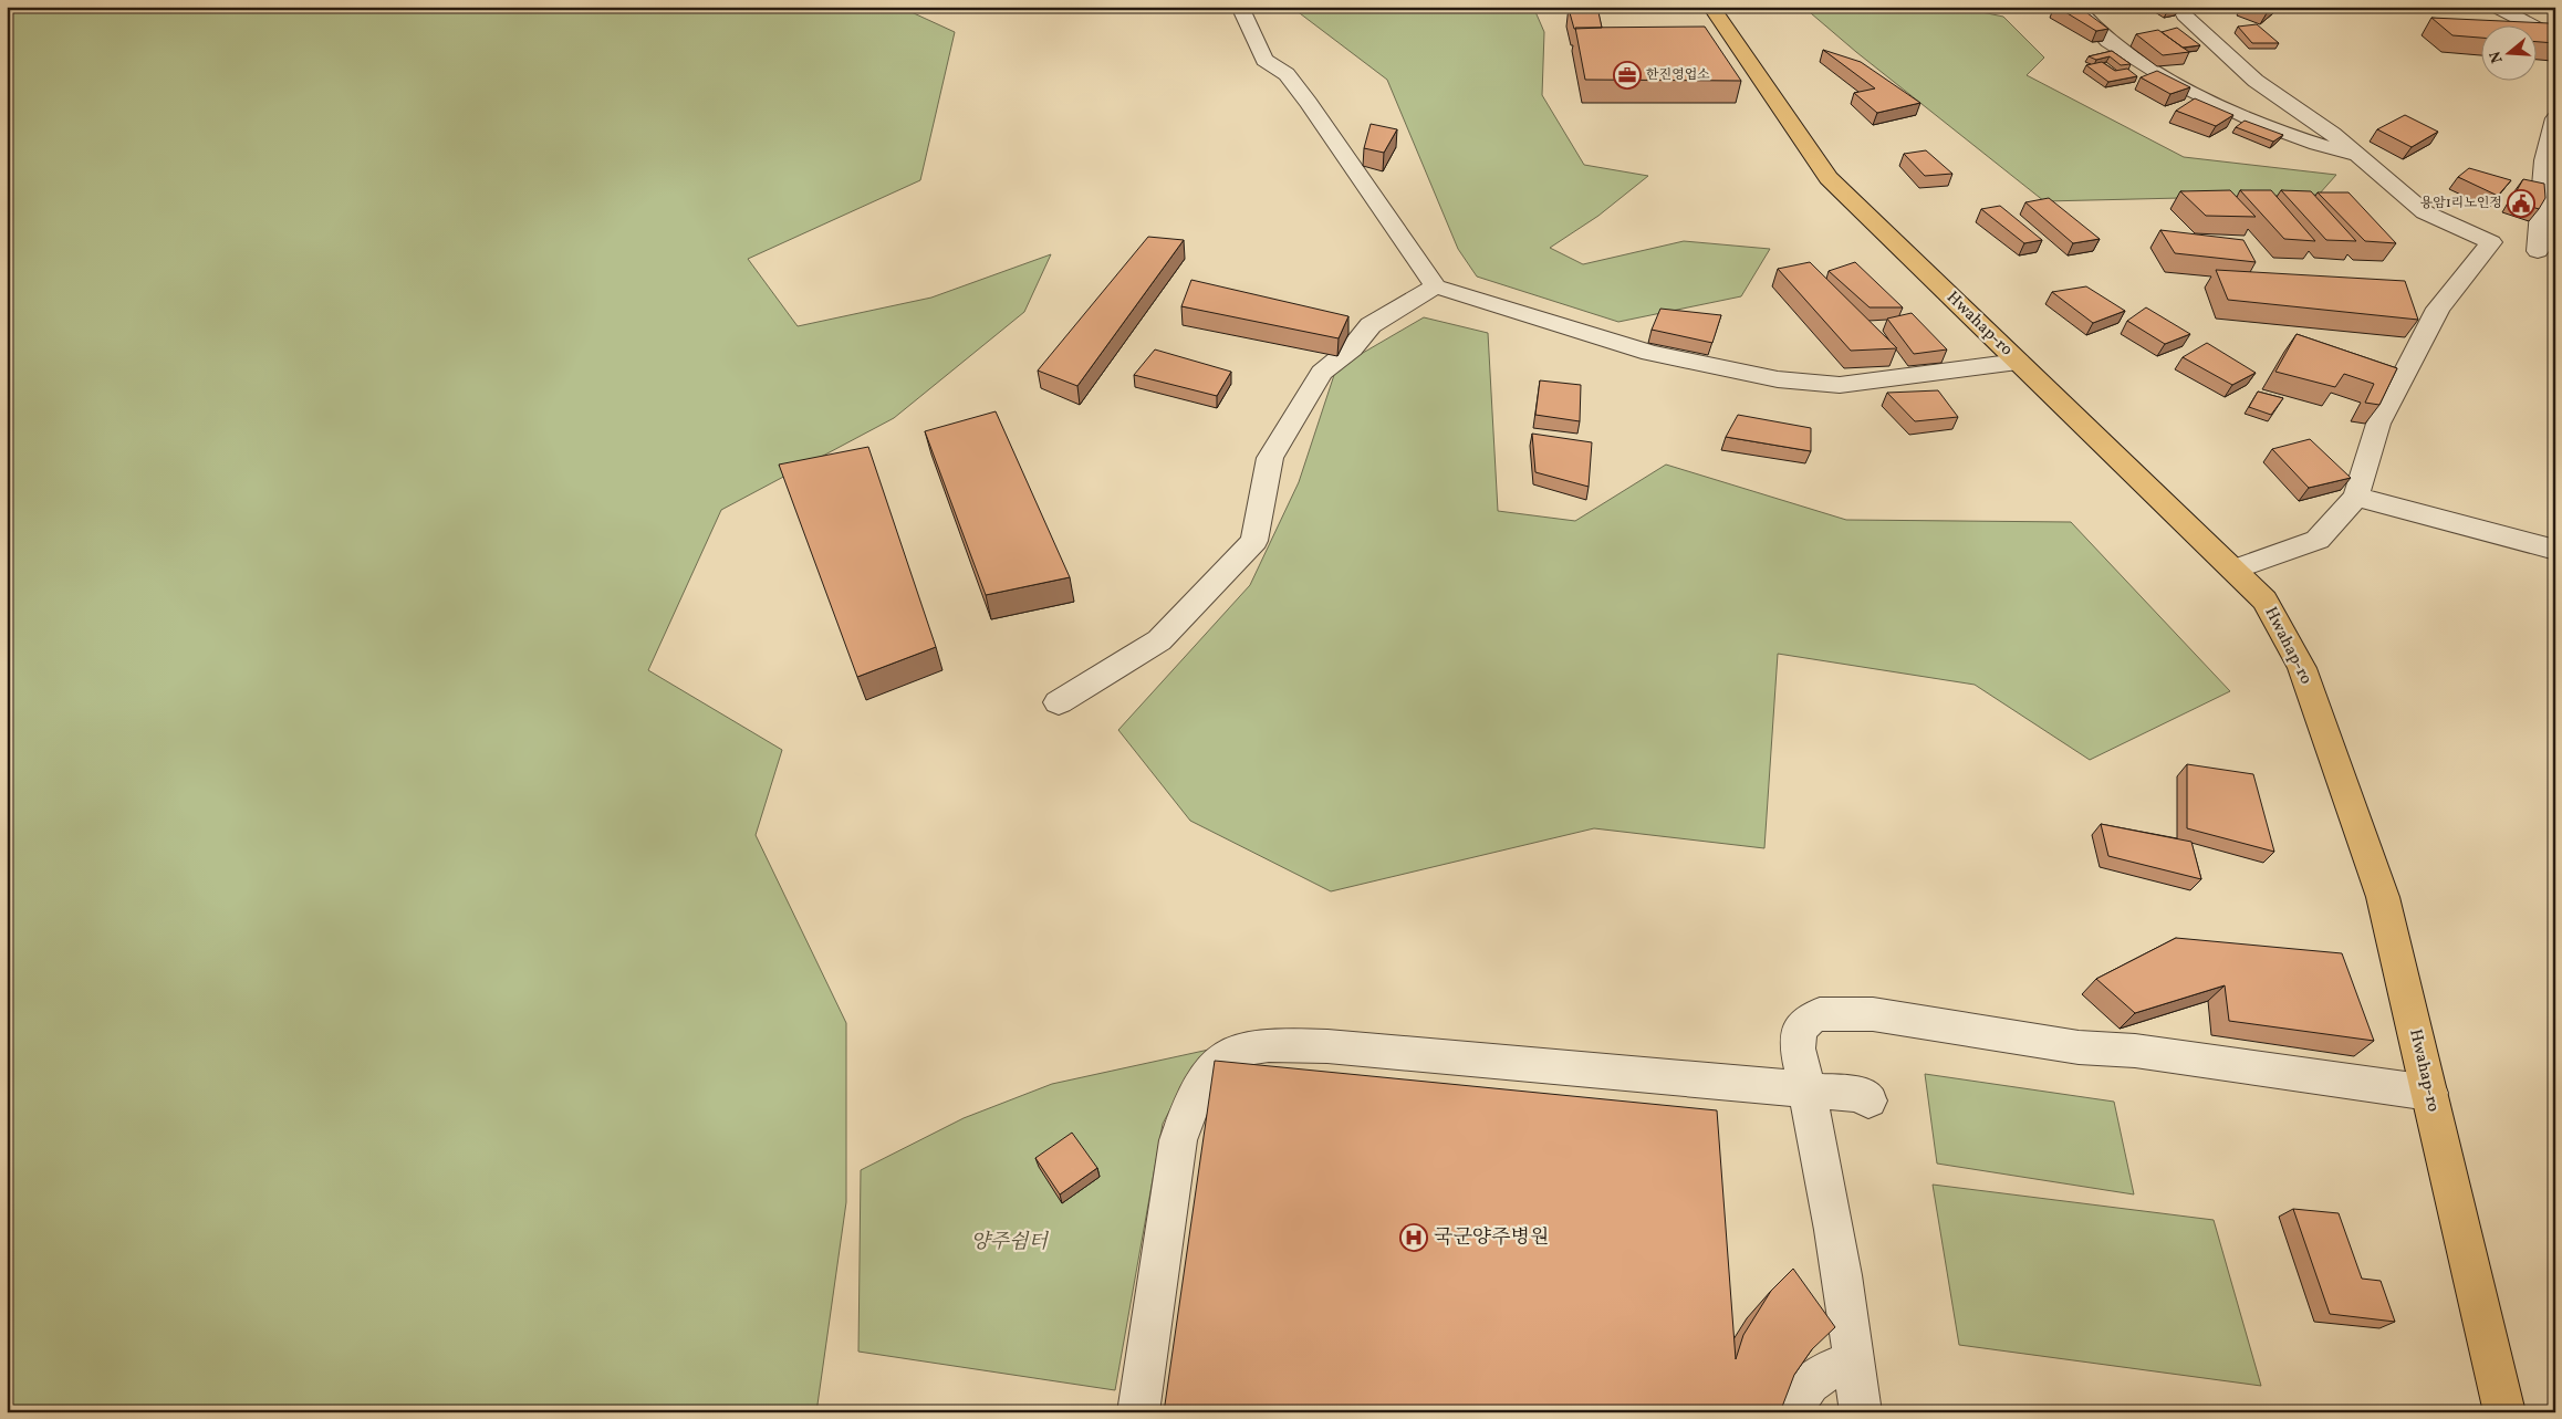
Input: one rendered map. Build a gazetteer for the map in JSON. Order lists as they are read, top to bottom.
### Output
{
  "streets": {
    "main road": ["Hwahap-ro"]
  },
  "parks": ["양주쉼터"],
  "places": {
    "office": ["한진영업소"],
    "public building": ["용암1리노인정"],
    "hospital": ["국군양주병원"]
  },
  "north": "left"
}
